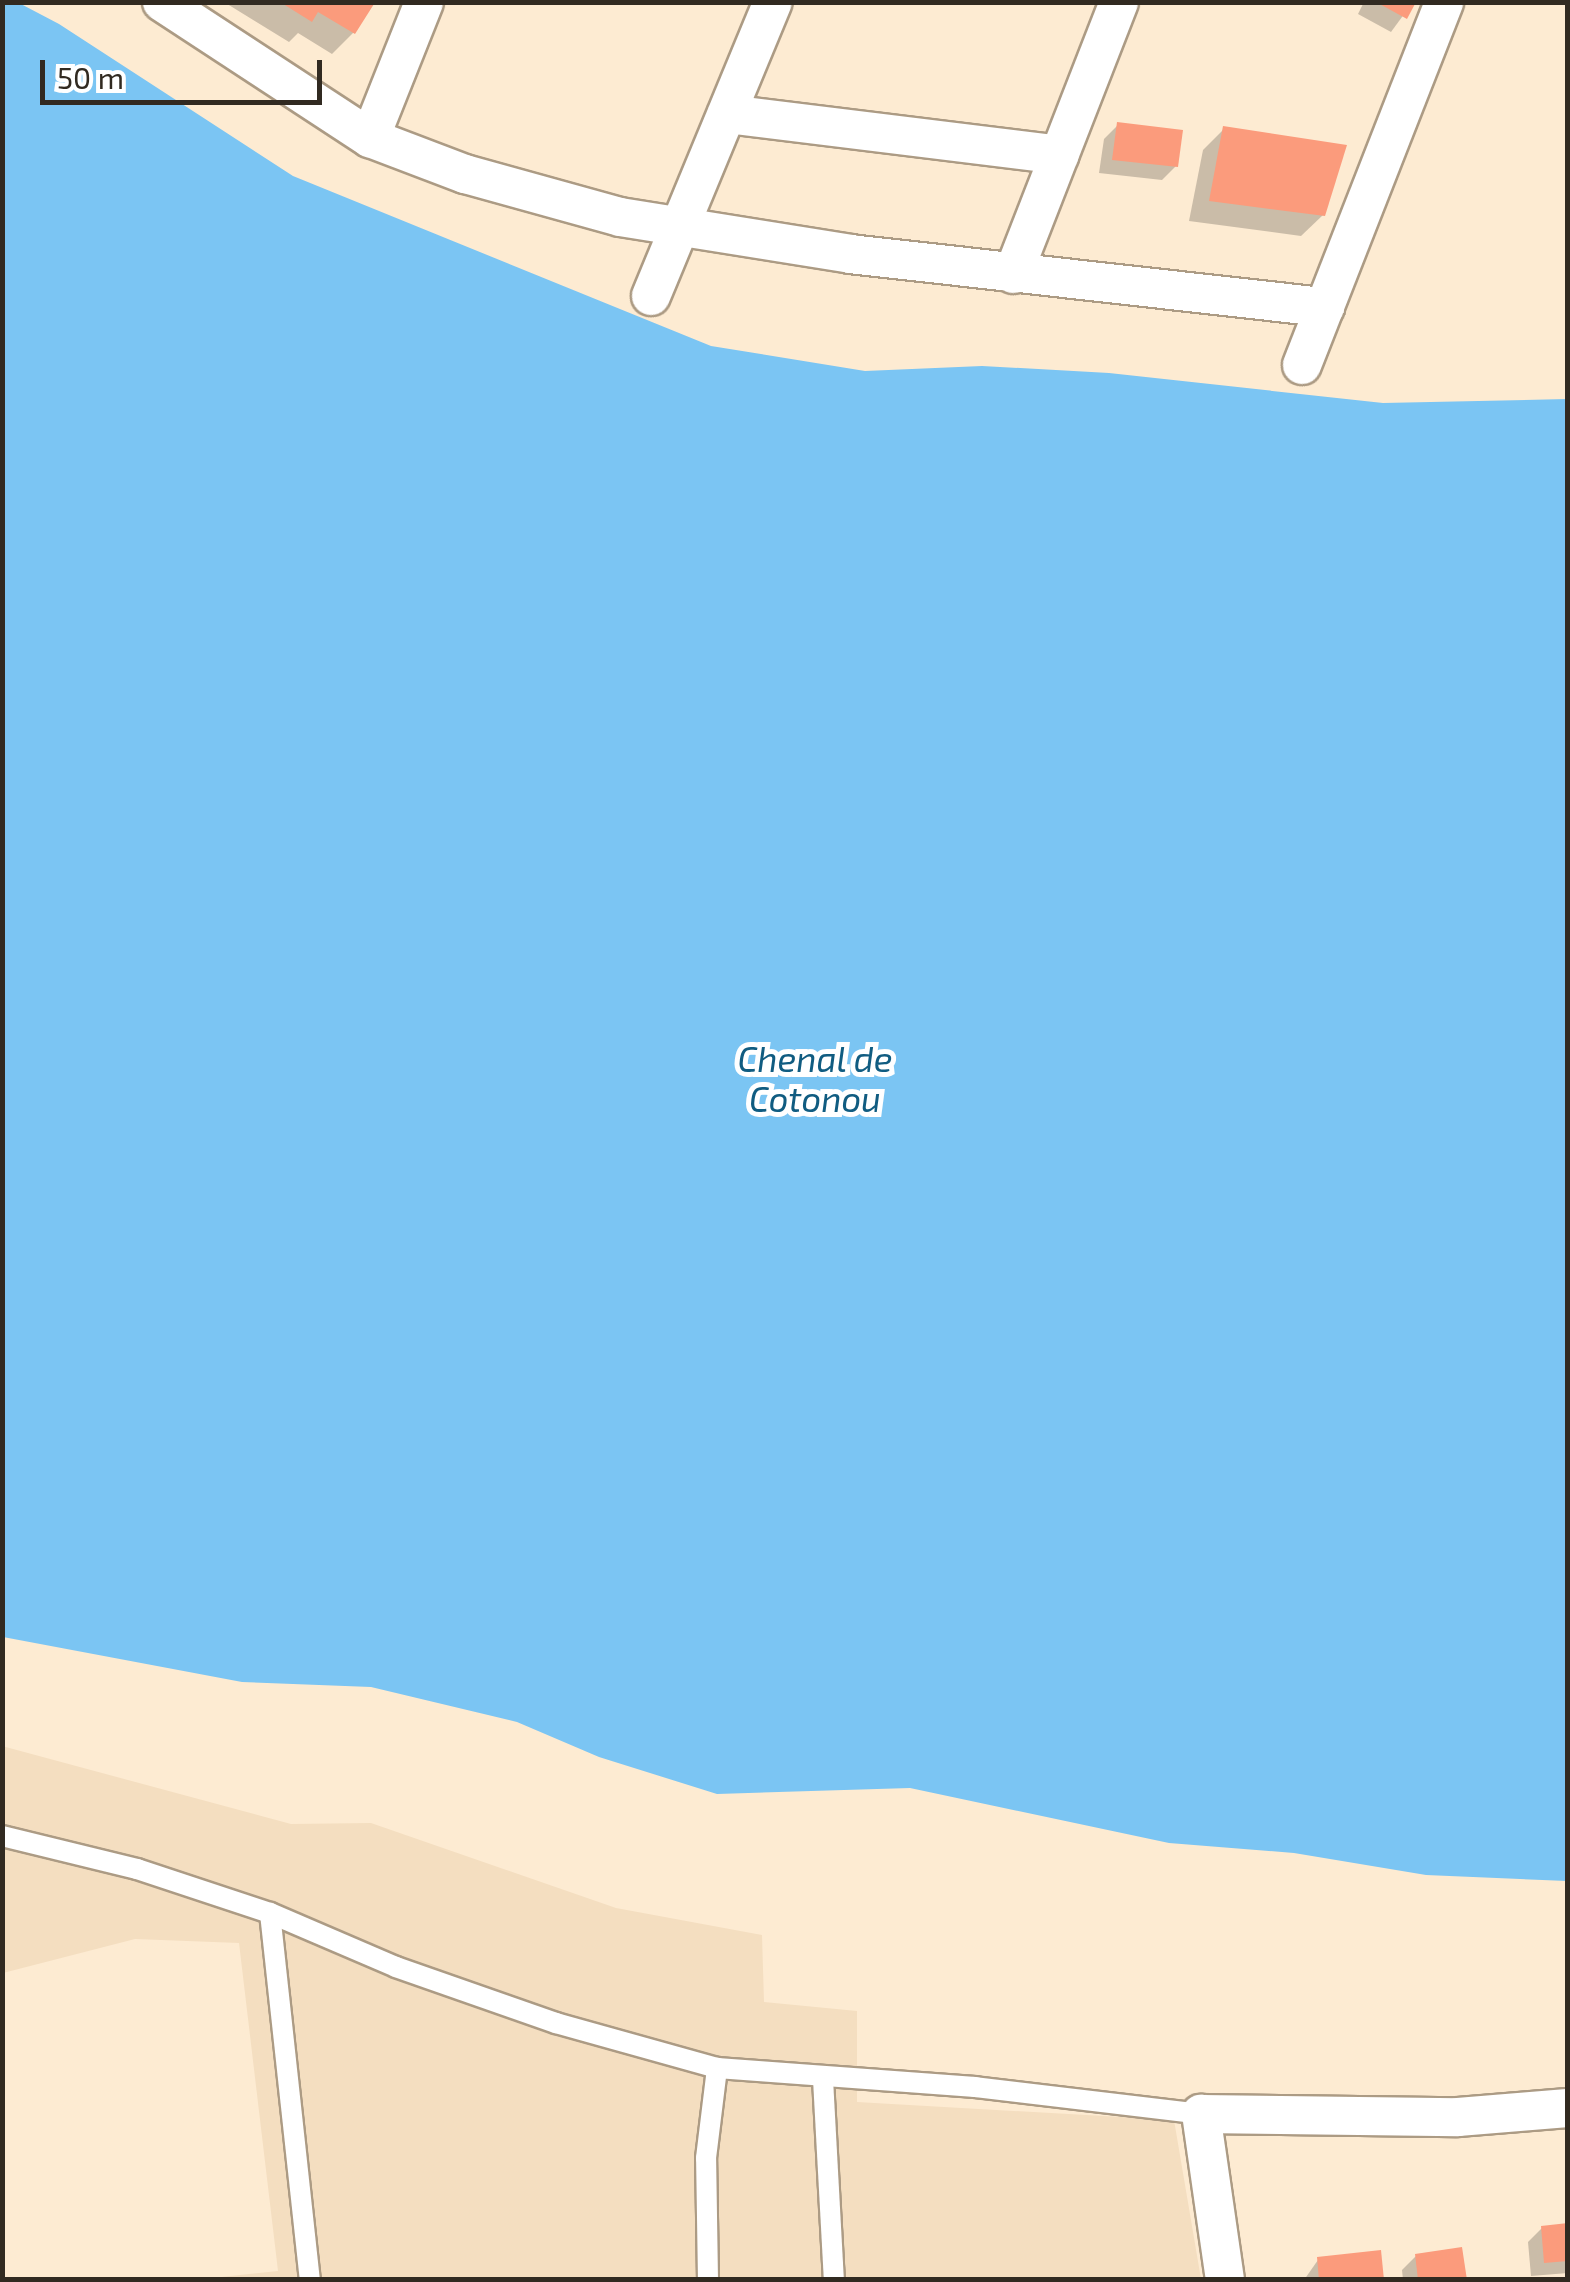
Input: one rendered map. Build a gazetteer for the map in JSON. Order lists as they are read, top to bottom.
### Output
{
  "water": ["Chenal de Cotonou"],
  "scale_bar": "50 m"
}
